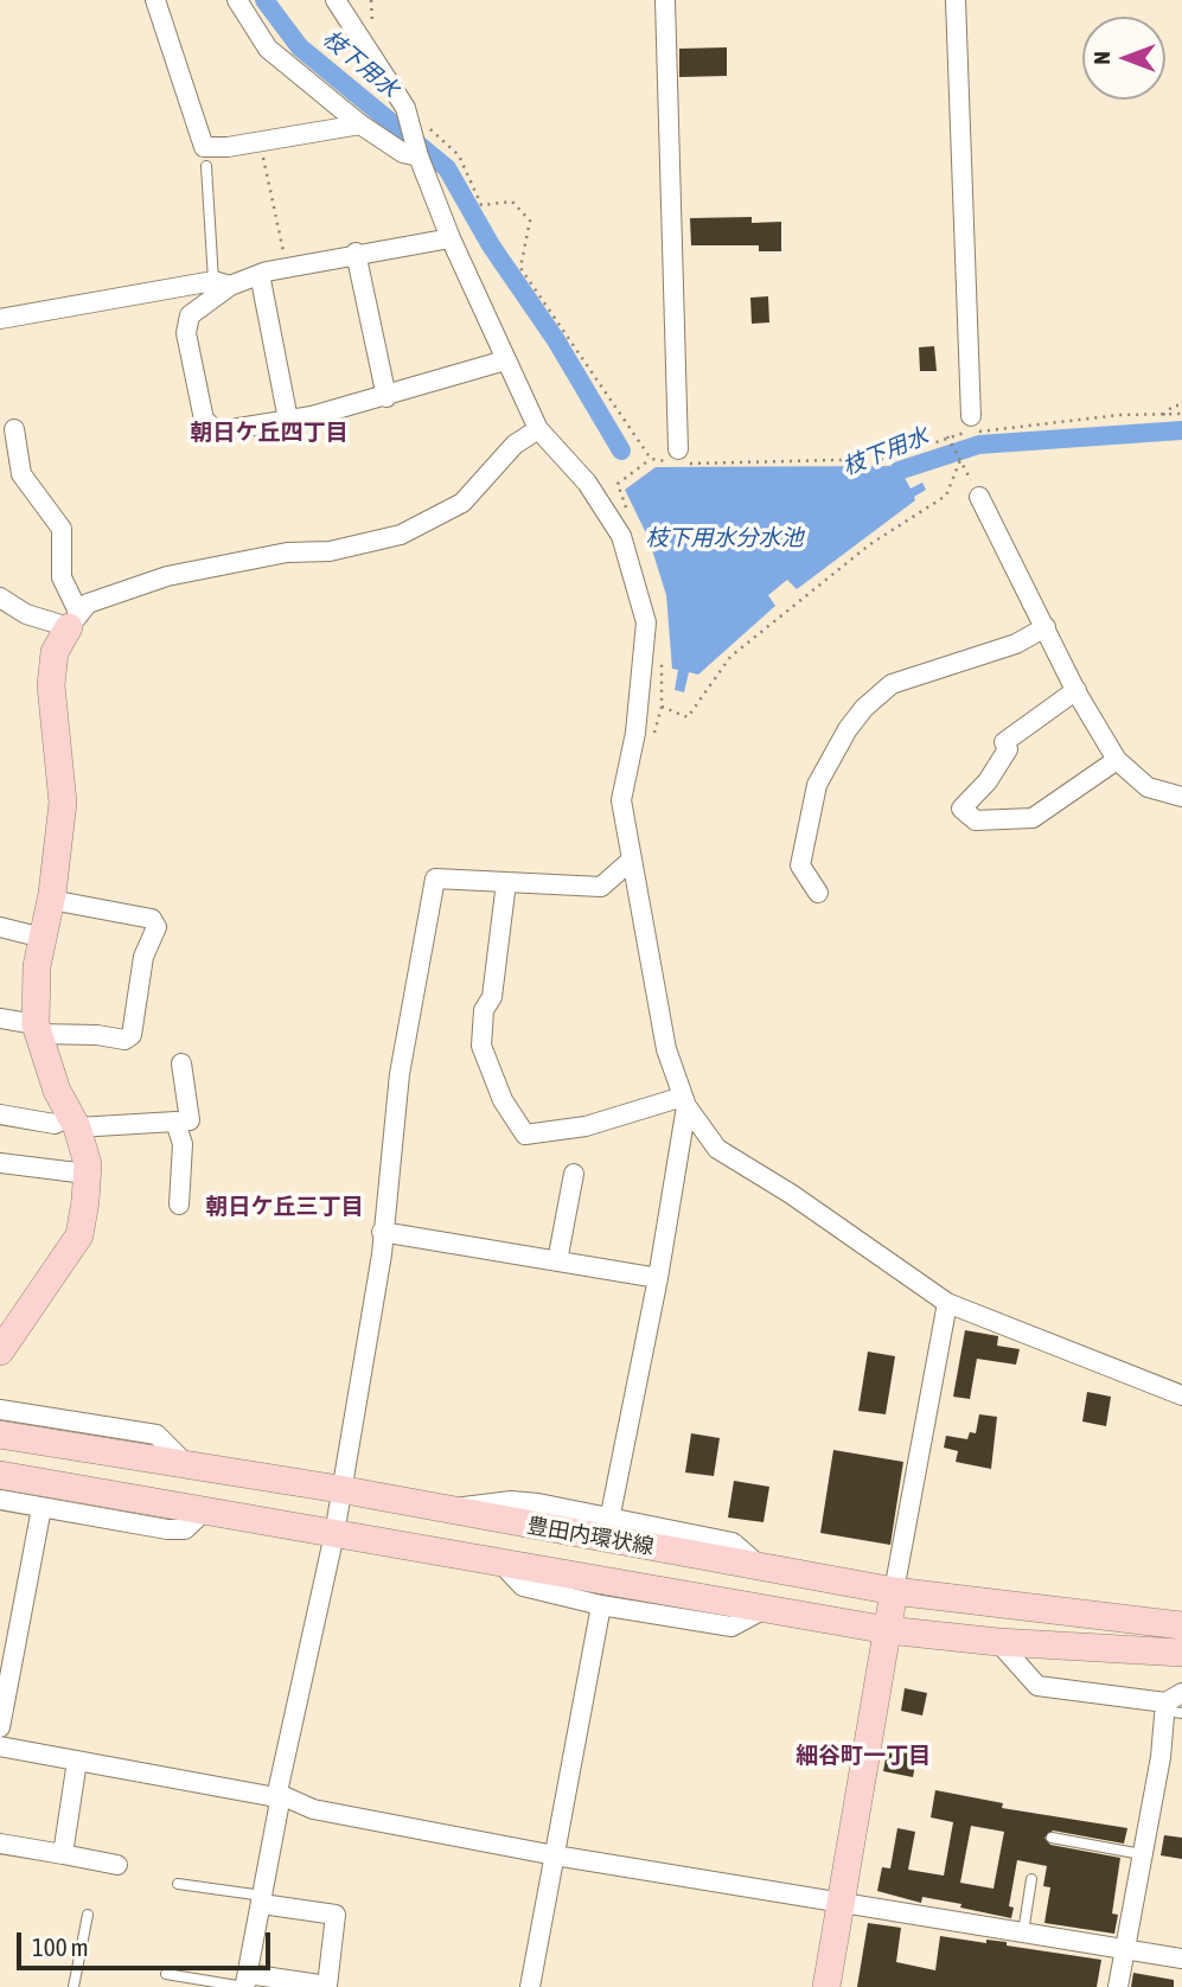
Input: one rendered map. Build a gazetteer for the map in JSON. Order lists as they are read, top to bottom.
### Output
{
  "streets": {
    "street": ["豊田内環状線"]
  },
  "districts": ["朝日ケ丘四丁目", "朝日ケ丘三丁目", "細谷町一丁目"],
  "water": ["枝下用水", "枝下用水分水池"],
  "scale_bar": "100 m",
  "north": "left"
}
